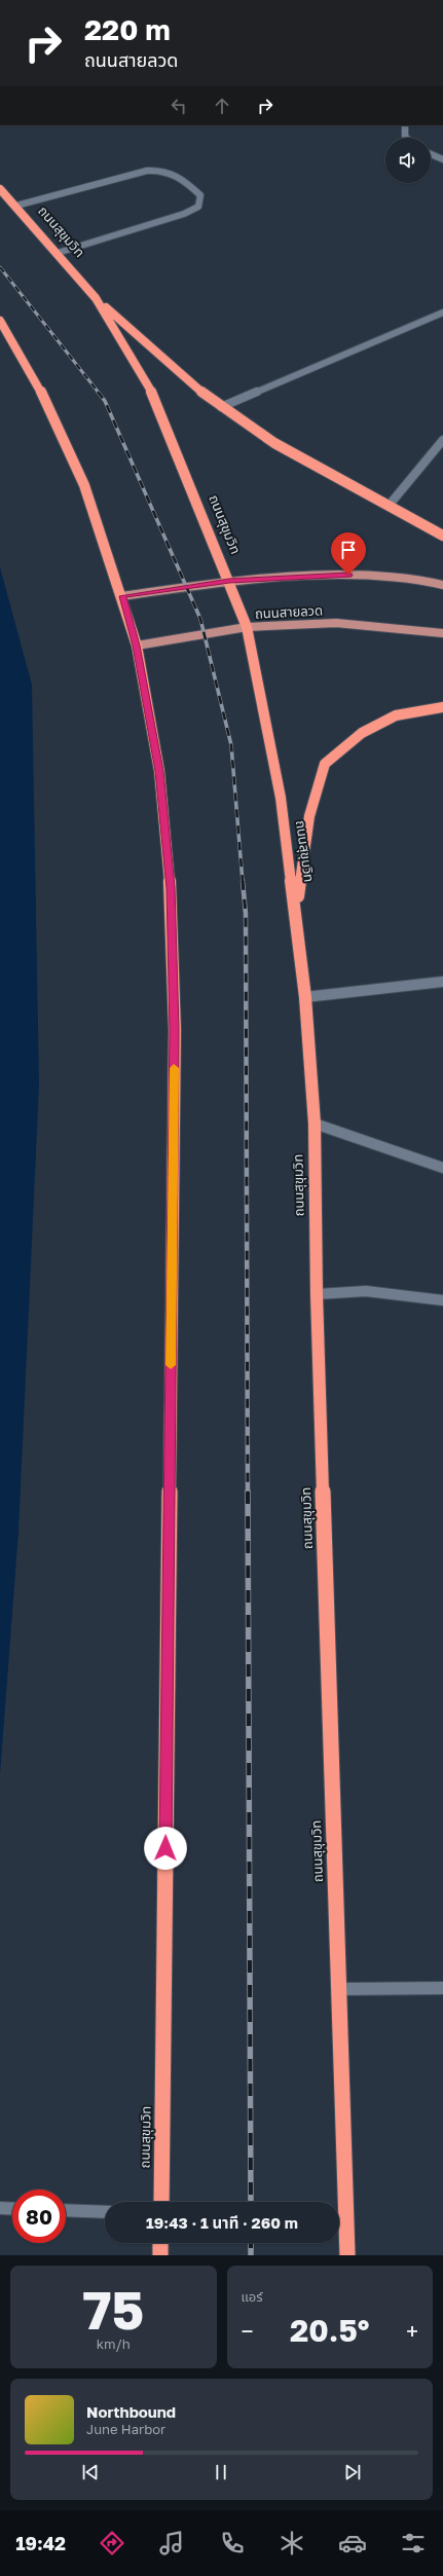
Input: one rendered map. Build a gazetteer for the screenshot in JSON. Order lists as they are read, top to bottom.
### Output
{
  "streets": {
    "highway": ["ถนนสุขุมวิท"],
    "main road": ["ถนนสายลวด"]
  },
  "crossings": [
    ["ถนนสุขุมวิท", "ถนนสายลวด"]
  ],
  "page": {
    "turn": ["220 m", "ถนนสายลวด"],
    "limit": "80",
    "trip": "19:43 · 1 นาที · 260 m",
    "tile": [
      ["75", "km/h"],
      "แอร์"
    ],
    "heat": ["−", "20.5°", "+"],
    "song": ["Northbound", "June Harbor"],
    "tabs": "19:42"
  }
}
